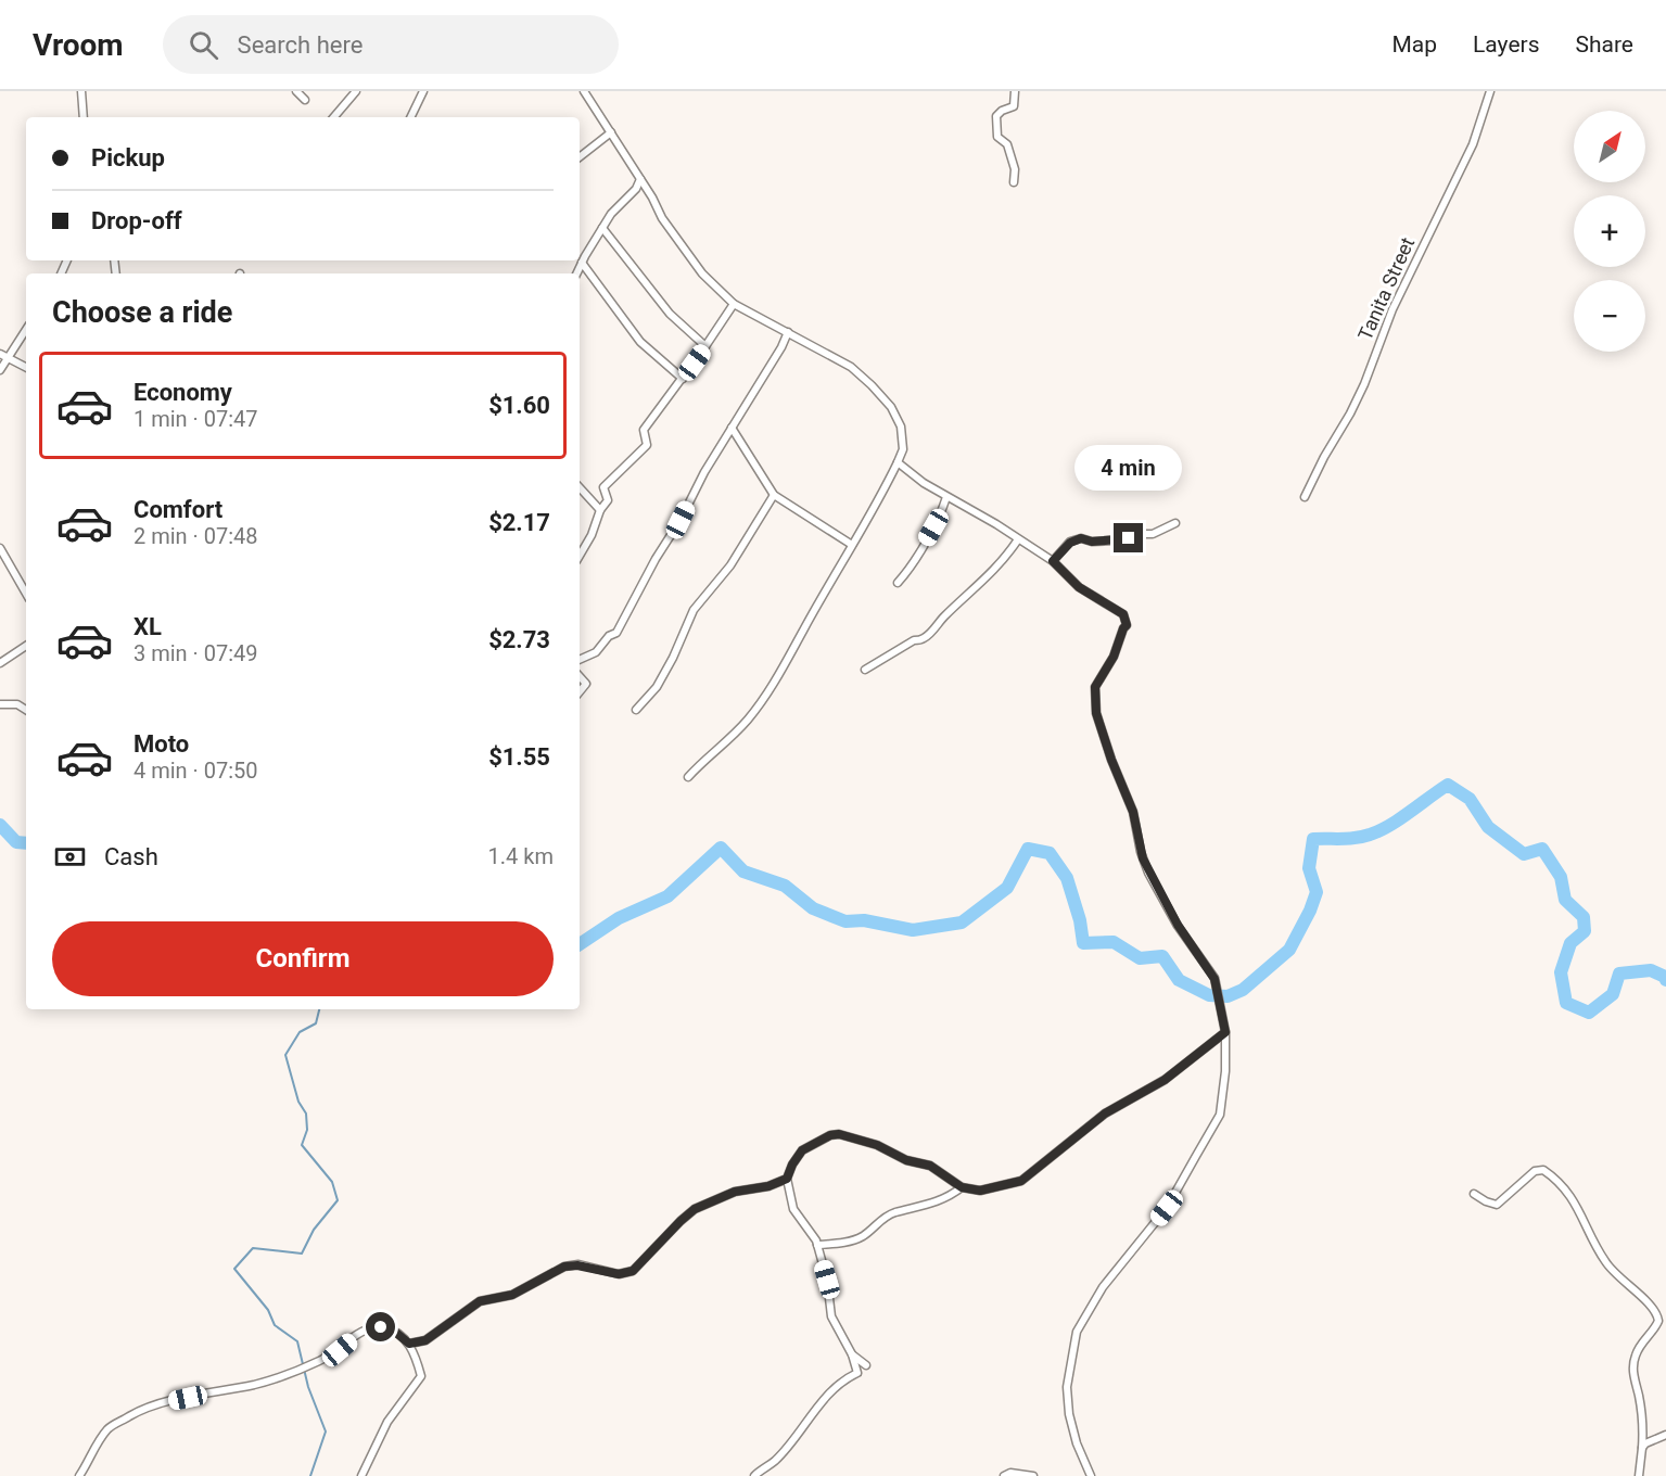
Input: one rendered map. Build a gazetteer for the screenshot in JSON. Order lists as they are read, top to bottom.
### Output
{
  "streets": {
    "street": ["Tanita Street"]
  },
  "north": "top right",
  "page": {
    "header": "Vroom",
    "search": "Search here",
    "nav": ["Map", "Layers", "Share"],
    "map_buttons": ["+", "−"],
    "banner": ["Pickup", "Drop-off"],
    "heading": "Choose a ride",
    "list": [
      {
        "name": "Economy",
        "note": "1 min · 07:47",
        "value": "$1.60"
      },
      {
        "name": "Comfort",
        "note": "2 min · 07:48",
        "value": "$2.17"
      },
      {
        "name": "XL",
        "note": "3 min · 07:49",
        "value": "$2.73"
      },
      {
        "name": "Moto",
        "note": "4 min · 07:50",
        "value": "$1.55"
      }
    ],
    "bubble": "4 min",
    "pay": ["Cash", "1.4 km"],
    "buttons": "Confirm"
  }
}
